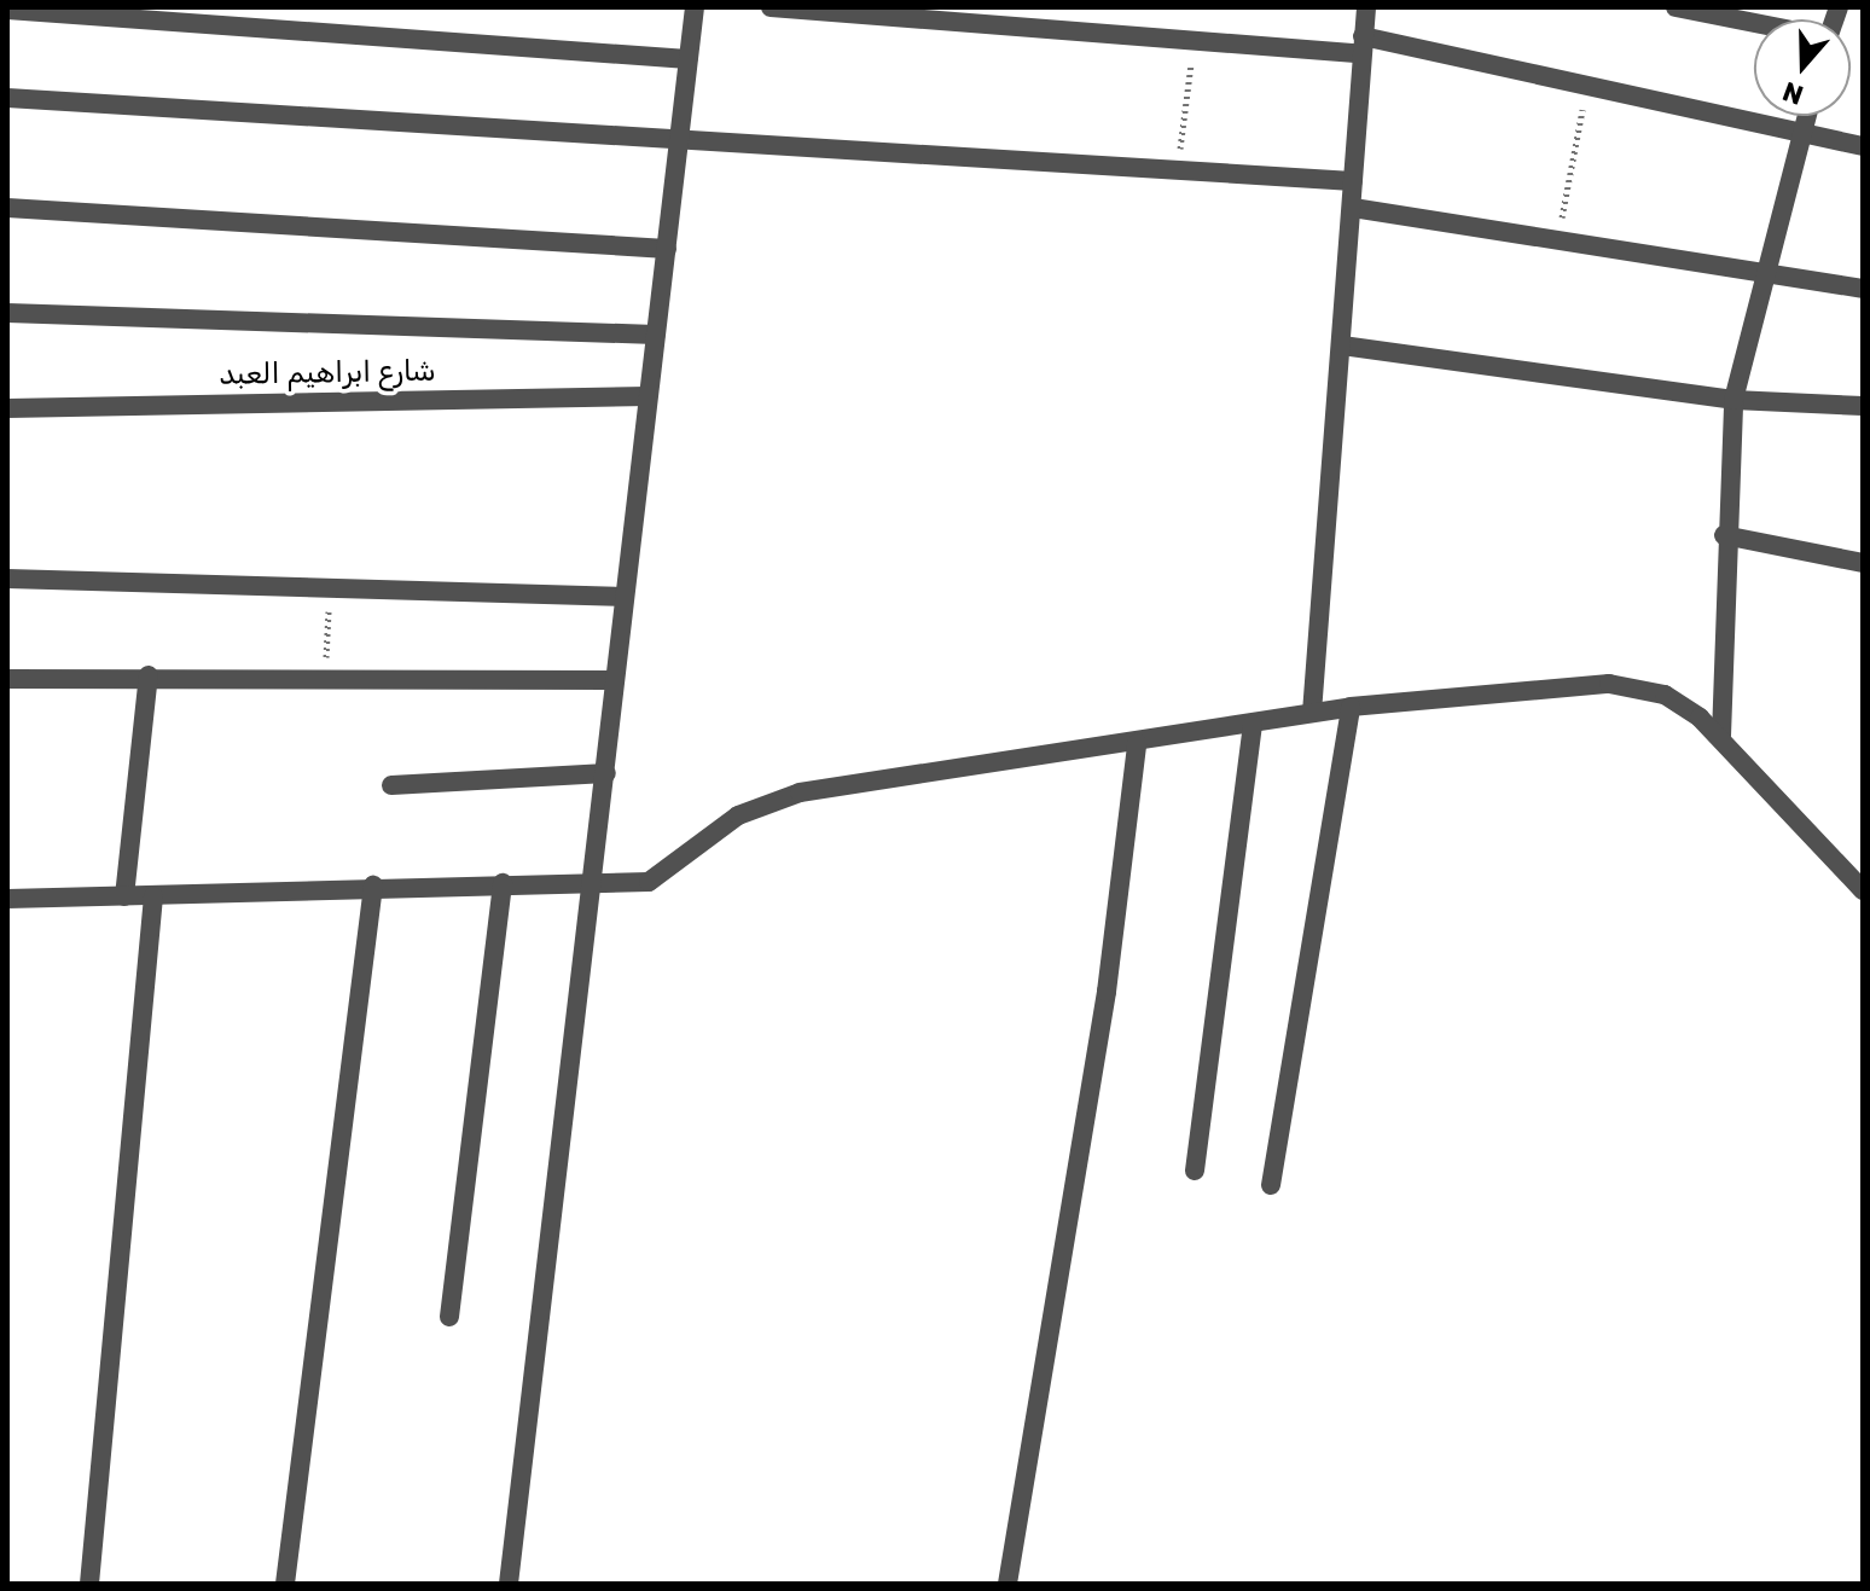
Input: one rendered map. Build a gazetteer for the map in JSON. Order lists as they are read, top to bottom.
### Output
{
  "streets": {
    "street": ["شارع ابراهيم العبد"]
  },
  "north": "bottom"
}
